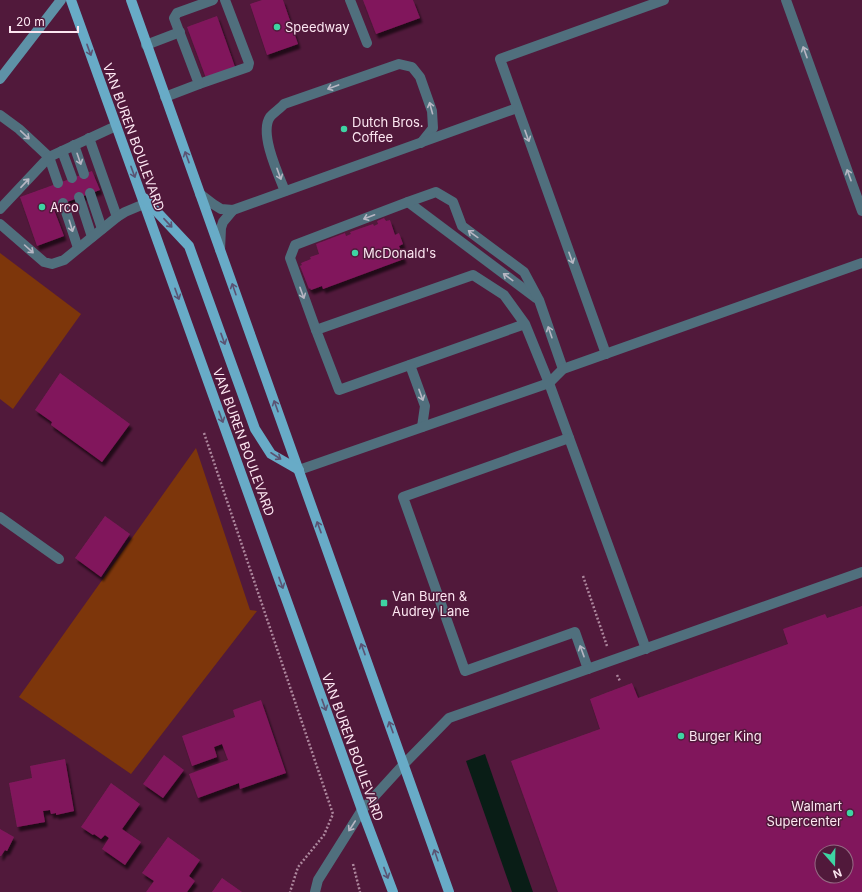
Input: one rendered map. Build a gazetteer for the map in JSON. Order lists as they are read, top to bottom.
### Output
{
  "streets": {
    "main road": ["VAN BUREN BOULEVARD"]
  },
  "places": {
    "other": [
      "Speedway",
      "Dutch Bros. Coffee",
      "Arco",
      "McDonald's",
      "Burger King",
      "Walmart Supercenter"
    ],
    "transit": ["Van Buren & Audrey Lane"]
  },
  "scale_bar": "20 m",
  "north": "bottom"
}
